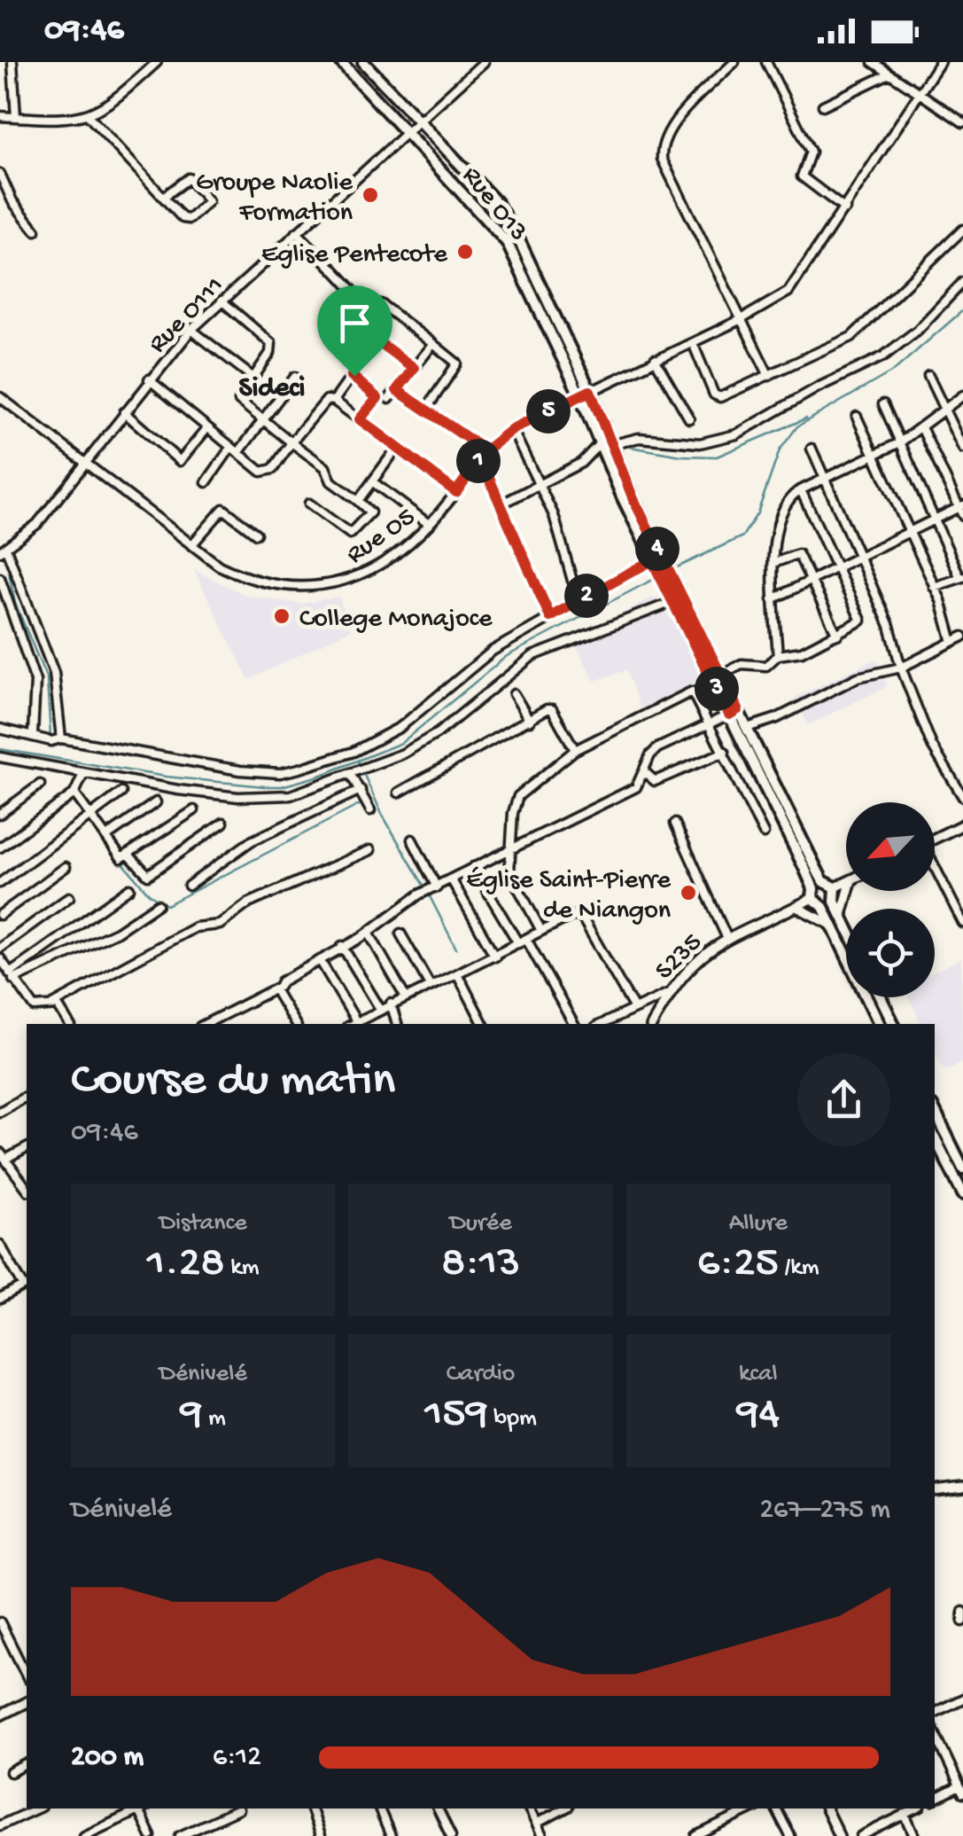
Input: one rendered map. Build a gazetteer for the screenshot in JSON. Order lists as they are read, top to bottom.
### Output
{
  "streets": {
    "main road": ["Rue O13"],
    "street": ["Rue O111", "Rue O5", "S235"]
  },
  "crossings": [
    ["Rue O13", "Rue O111"],
    ["Rue O13", "Rue O5"],
    ["Rue O111", "Rue O5"]
  ],
  "districts": ["Sideci"],
  "places": [
    "Groupe Naolie Formation",
    "Eglise Pentecote",
    "College Monajoce",
    "Église Saint-Pierre de Niangon"
  ],
  "north": "bottom left",
  "page": {
    "status": "09:46",
    "pins": [
      "5",
      "1",
      "4",
      "2",
      "3"
    ],
    "heading": ["Course du matin", "09:46"],
    "stats": [
      ["Distance", "1.28 km"],
      ["Durée", "8:13"],
      ["Allure", "6:25 /km"],
      ["Dénivelé", "9 m"],
      ["Cardio", "159 bpm"],
      ["kcal", "94"]
    ],
    "chart": ["Dénivelé", "267–275 m"],
    "list": [
      {
        "name": "200 m",
        "note": "6:12"
      }
    ]
  }
}
